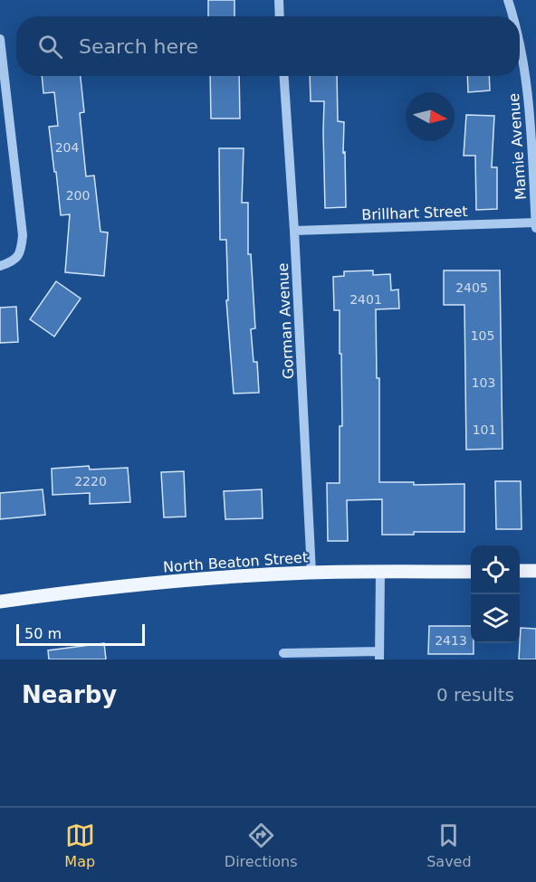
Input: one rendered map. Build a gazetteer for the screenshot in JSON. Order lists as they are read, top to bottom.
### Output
{
  "streets": {
    "main road": ["North Beaton Street"],
    "street": ["Mamie Avenue", "Brillhart Street", "Gorman Avenue"]
  },
  "crossings": [
    ["Mamie Avenue", "Brillhart Street"],
    ["Brillhart Street", "Gorman Avenue"],
    ["Gorman Avenue", "North Beaton Street"]
  ],
  "house_numbers": [
    "204",
    "200",
    "2405",
    "2401",
    "105",
    "103",
    "101",
    "2220",
    "2413"
  ],
  "scale_bar": "50 m",
  "north": "right",
  "page": {
    "search": "Search here",
    "scale": "50 m",
    "heading": ["Nearby", "0 results"],
    "nav": ["Map", "Directions", "Saved"]
  }
}
